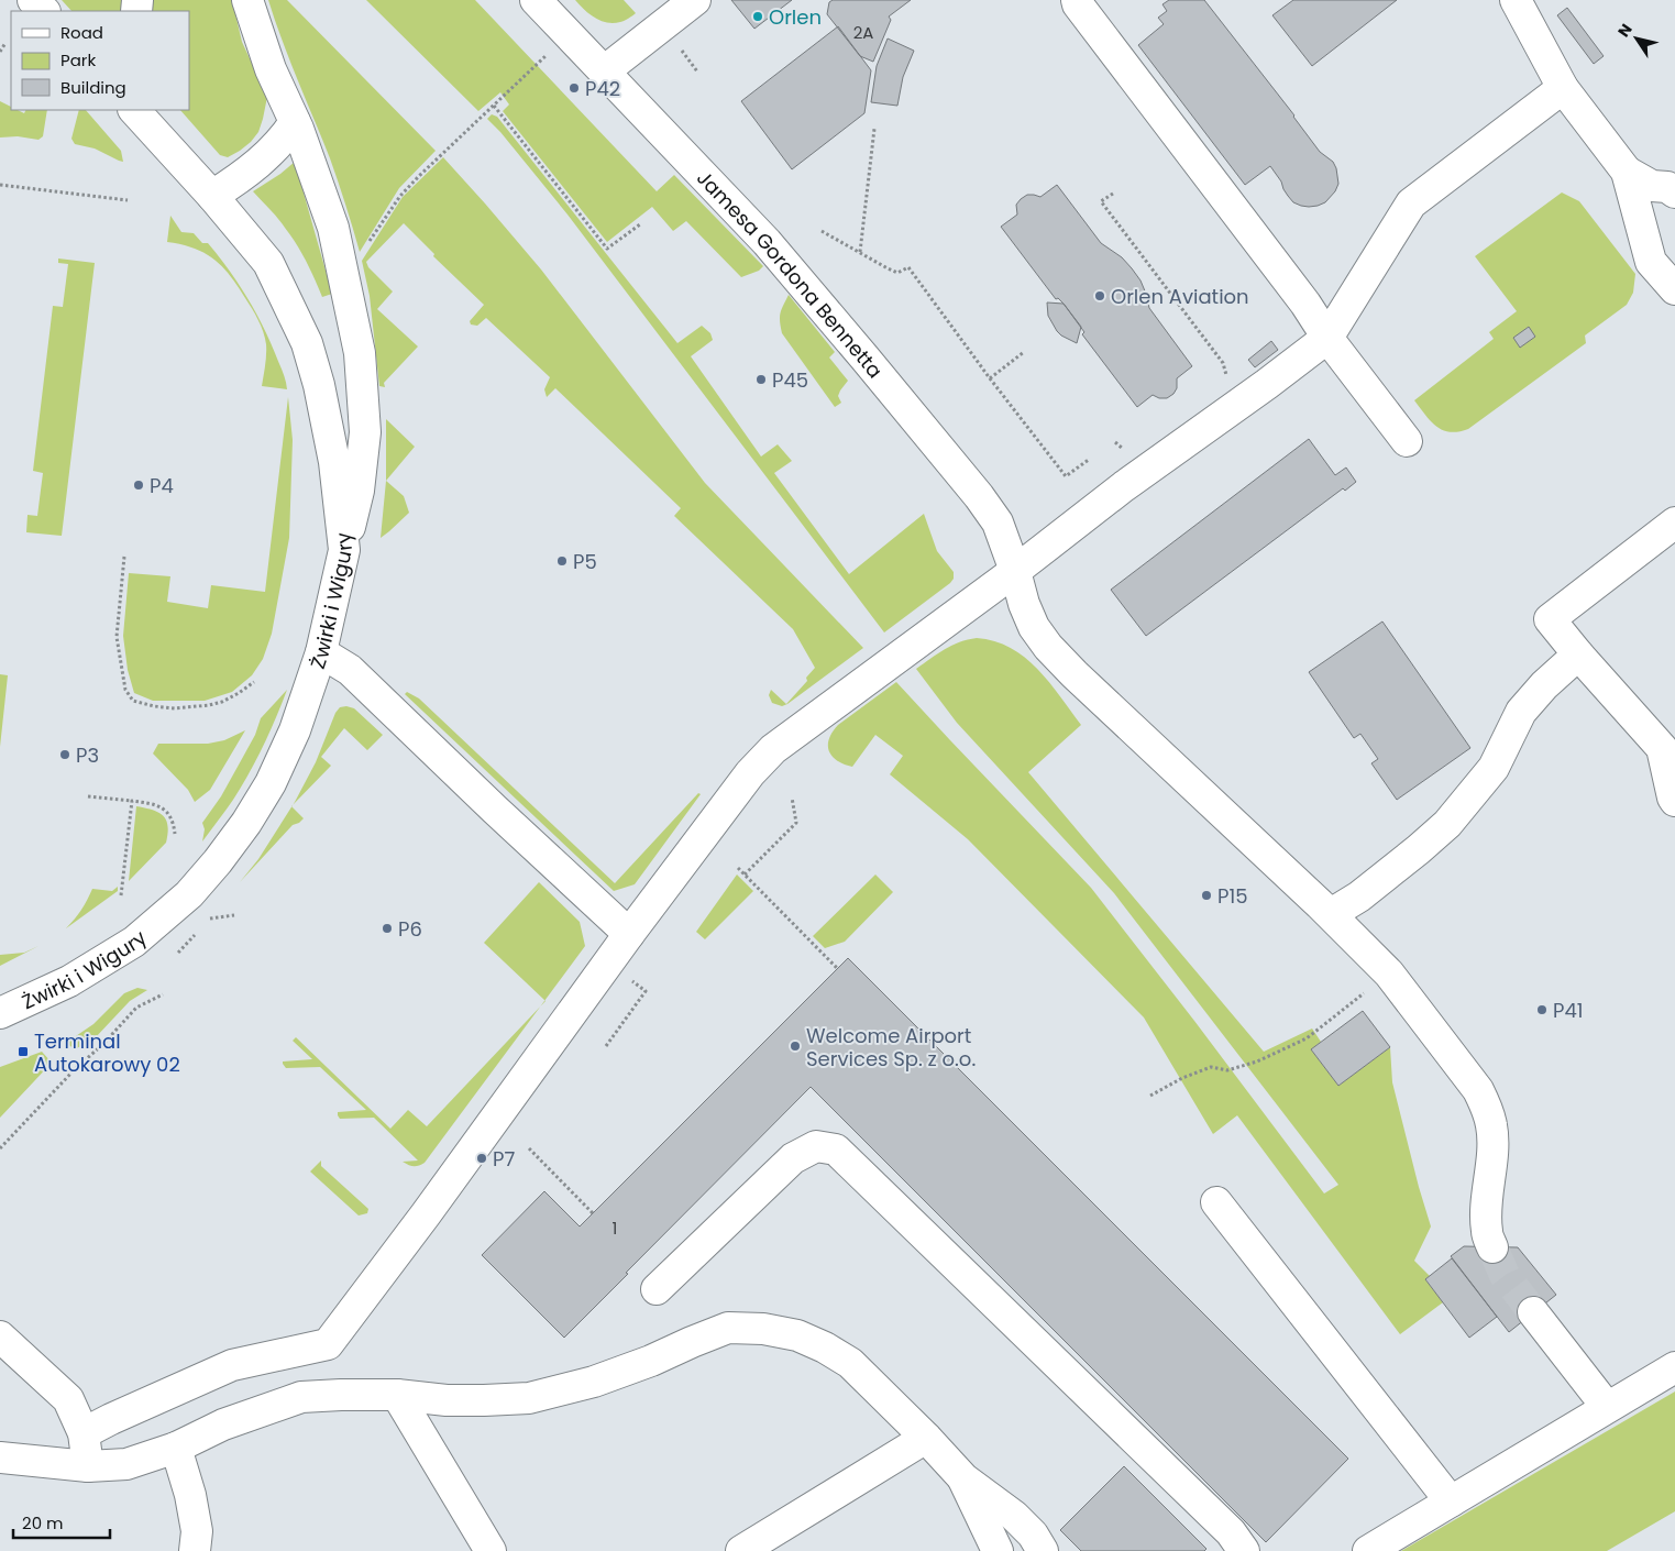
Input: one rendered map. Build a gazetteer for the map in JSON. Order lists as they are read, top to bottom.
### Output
{
  "streets": {
    "street": ["Jamesa Gordona Bennetta", "Żwirki i Wigury"]
  },
  "places": {
    "other": [
      "Orlen",
      "P42",
      "Orlen Aviation",
      "P45",
      "P4",
      "P5",
      "P3",
      "P15",
      "P6",
      "P41",
      "Welcome Airport Services Sp. z o.o.",
      "P7"
    ],
    "transit": ["Terminal Autokarowy 02"]
  },
  "house_numbers": ["2A", "1"],
  "legend": ["Road", "Park", "Building"],
  "scale_bar": "20 m",
  "north": "top left"
}
